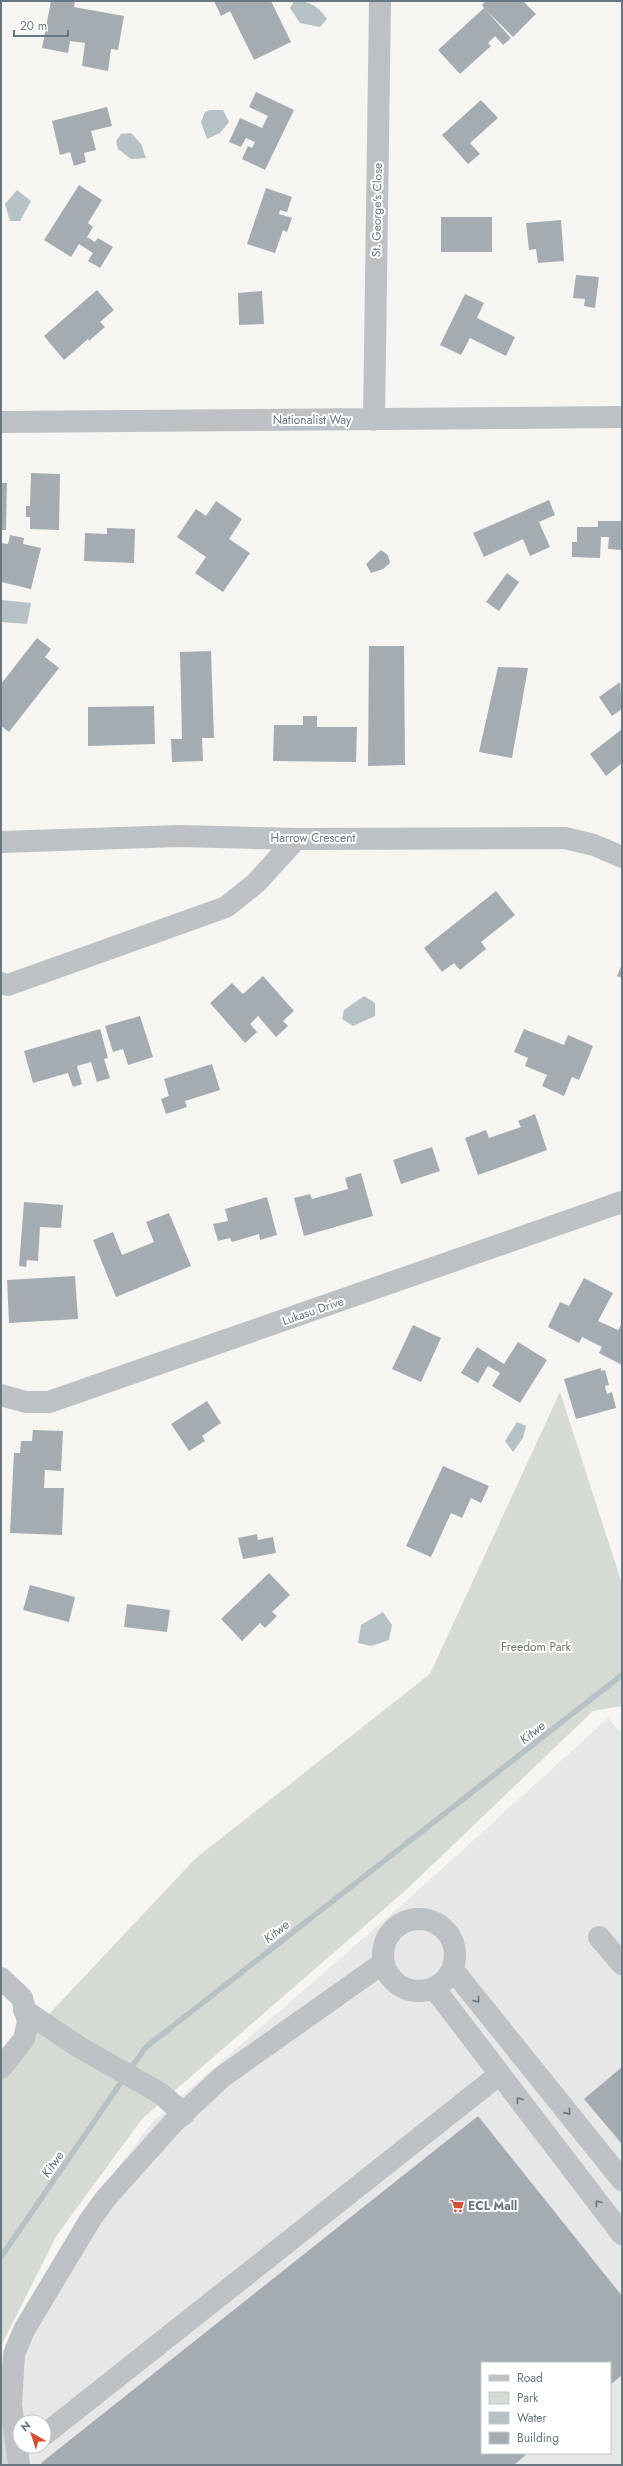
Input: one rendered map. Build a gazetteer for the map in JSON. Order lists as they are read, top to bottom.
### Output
{
  "streets": {
    "street": [
      "St. George's Close",
      "Nationalist Way",
      "Harrow Crescent",
      "Lukasu Drive"
    ]
  },
  "crossings": [
    ["St. George's Close", "Nationalist Way"]
  ],
  "water": ["Kitwe"],
  "parks": ["Freedom Park"],
  "places": {
    "supermarket": ["ECL Mall"]
  },
  "legend": [
    "Road",
    "Park",
    "Water",
    "Building"
  ],
  "scale_bar": "20 m",
  "north": "top left"
}
